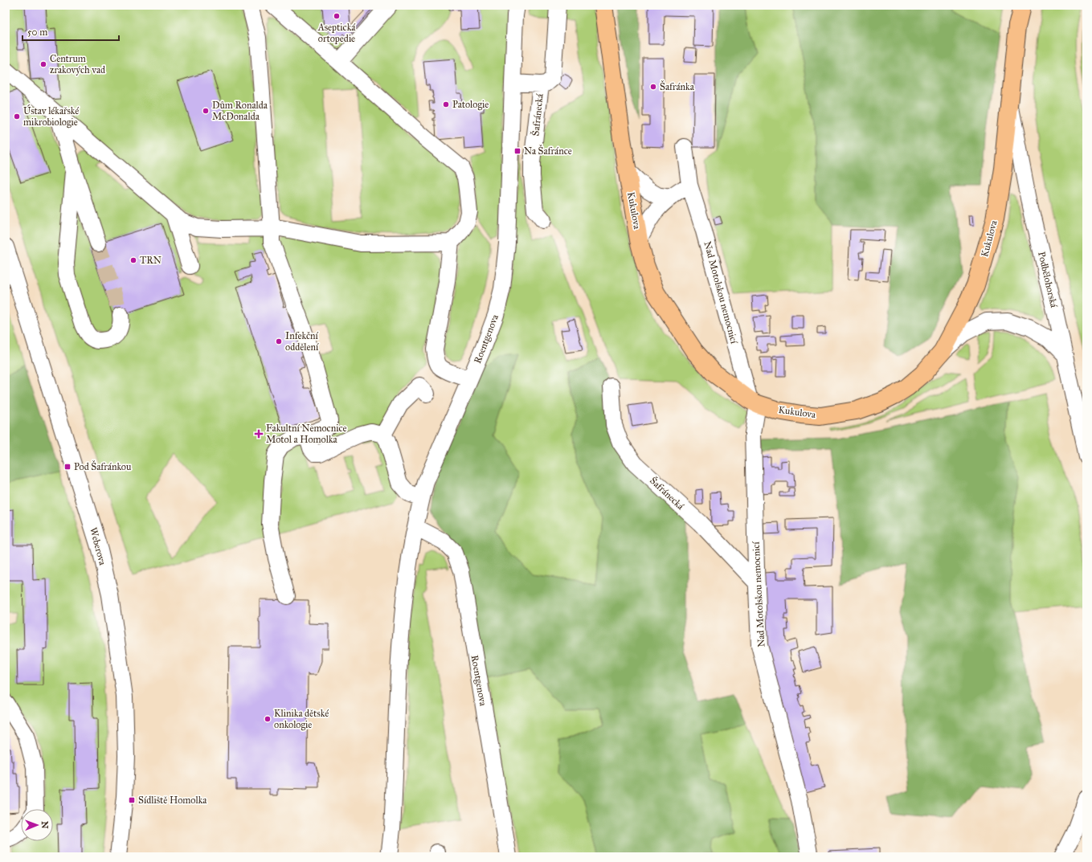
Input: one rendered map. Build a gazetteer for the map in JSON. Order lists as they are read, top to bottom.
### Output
{
  "streets": {
    "main road": ["Kukulova"],
    "street": [
      "Šafránecká",
      "Podbělohorská",
      "Nad Motolskou nemocnicí",
      "Roentgenova",
      "Weberova"
    ]
  },
  "crossings": [
    ["Šafránecká", "Nad Motolskou nemocnicí"],
    ["Kukulova", "Podbělohorská"],
    ["Kukulova", "Nad Motolskou nemocnicí"]
  ],
  "places": {
    "other": [
      "Aseptická ortopedie",
      "Centrum zrakových vad",
      "Šafránka",
      "Patologie",
      "Dům Ronalda McDonalda",
      "Ústav lékařské mikrobiologie",
      "TRN",
      "Infekční oddělení",
      "Klinika dětské onkologie"
    ],
    "transit": ["Na Šafránce", "Pod Šafránkou", "Sídliště Homolka"],
    "health": ["Fakultní Nemocnice Motol a Homolka"]
  },
  "scale_bar": "50 m",
  "north": "right"
}
